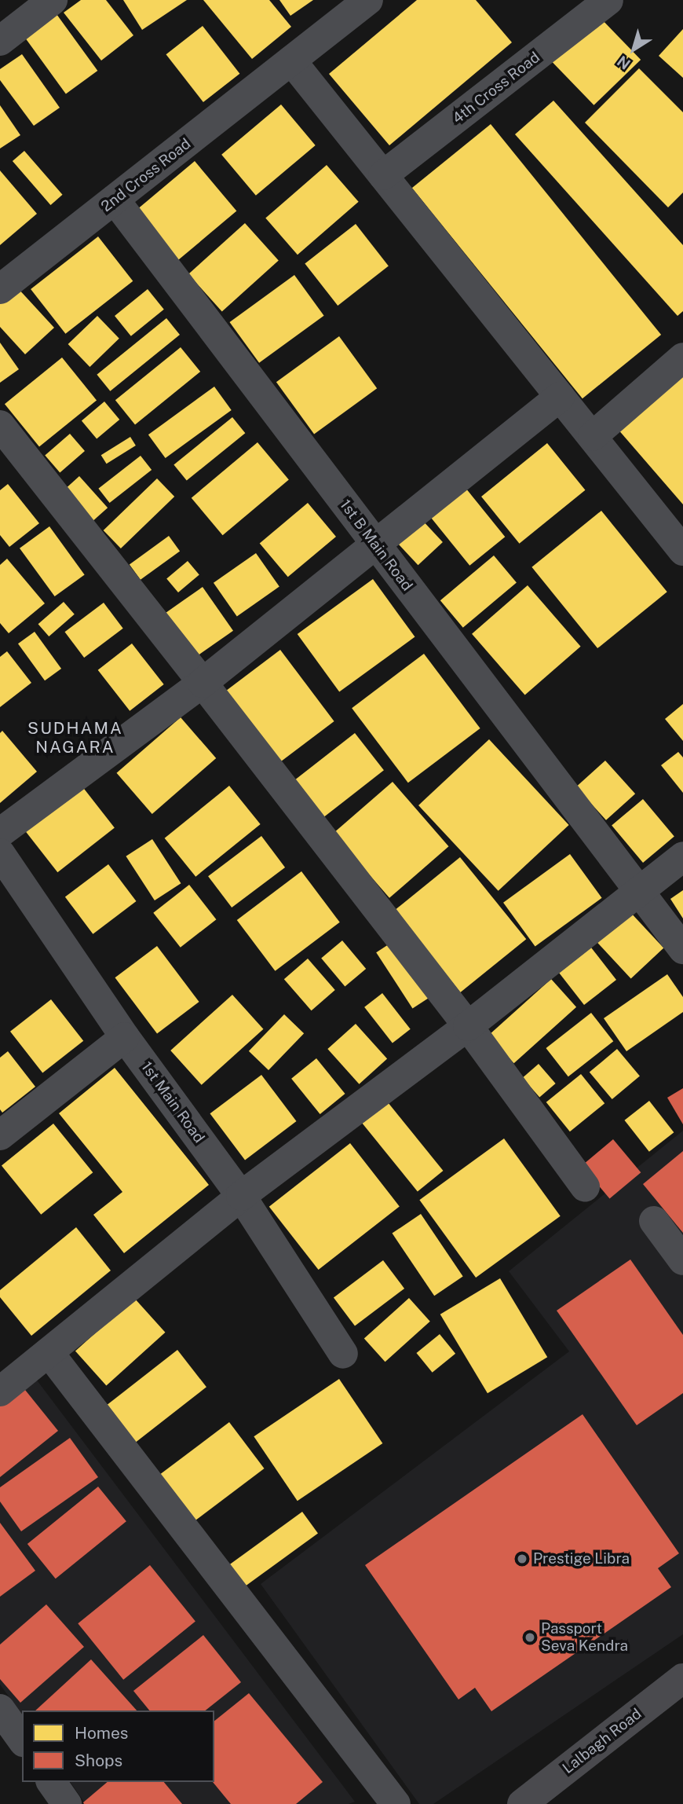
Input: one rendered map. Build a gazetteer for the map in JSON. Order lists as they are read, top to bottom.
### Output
{
  "streets": {
    "main road": ["Lalbagh Road"],
    "street": [
      "4th Cross Road",
      "2nd Cross Road",
      "1st B Main Road",
      "1st Main Road"
    ]
  },
  "crossings": [
    ["2nd Cross Road", "1st B Main Road"]
  ],
  "districts": ["SUDHAMA NAGARA"],
  "places": ["Prestige Libra", "Passport Seva Kendra"],
  "legend": ["Homes", "Shops"],
  "north": "bottom left"
}
